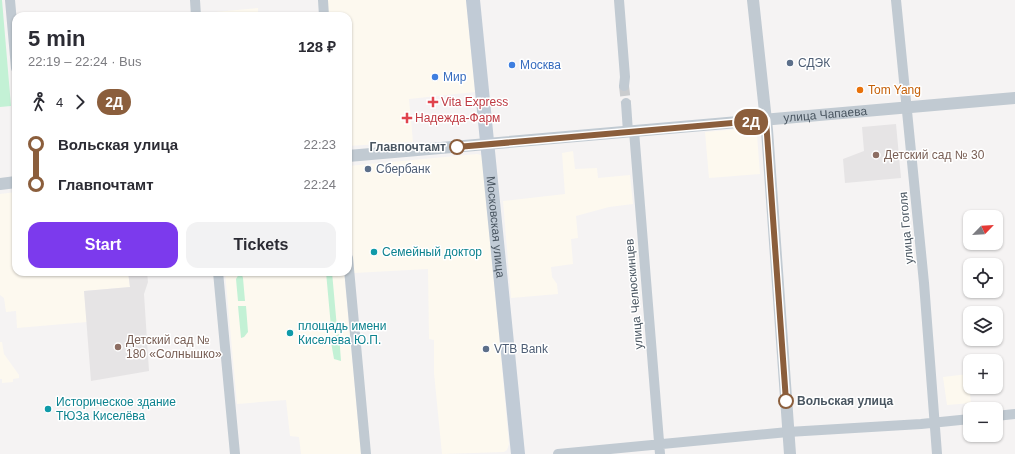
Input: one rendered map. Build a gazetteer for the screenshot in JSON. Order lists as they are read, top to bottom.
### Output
{
  "streets": {
    "main road": ["Московская улица"],
    "street": ["улица Чапаева", "улица Гоголя", "улица Челюскинцев"]
  },
  "crossings": [
    ["улица Чапаева", "Московская улица"],
    ["улица Чапаева", "улица Гоголя"],
    ["улица Чапаева", "улица Челюскинцев"]
  ],
  "places": {
    "other": [
      "СДЭК",
      "Москва",
      "Мир",
      "Tom Yang",
      "Главпочтамт",
      "Детский сад № 30",
      "Сбербанк",
      "Семейный доктор",
      "площадь имени Киселева Ю.П.",
      "Детский сад № 180 «Солнышко»",
      "VTB Bank",
      "Вольская улица",
      "Историческое здание ТЮЗа Киселёва"
    ],
    "health": ["Vita Express", "Надежда-Фарм"]
  },
  "lines": ["bus line 2Д"],
  "north": "top right",
  "page": {
    "on_map": "2Д",
    "heading": ["5 min", "22:19 – 22:24 · Bus", "128 ₽"],
    "legs": ["4", "2Д"],
    "list": [
      {
        "name": "Вольская улица",
        "value": "22:23"
      },
      {
        "name": "Главпочтамт",
        "value": "22:24"
      }
    ],
    "map_buttons": ["+", "−"],
    "buttons": ["Start", "Tickets"]
  }
}
